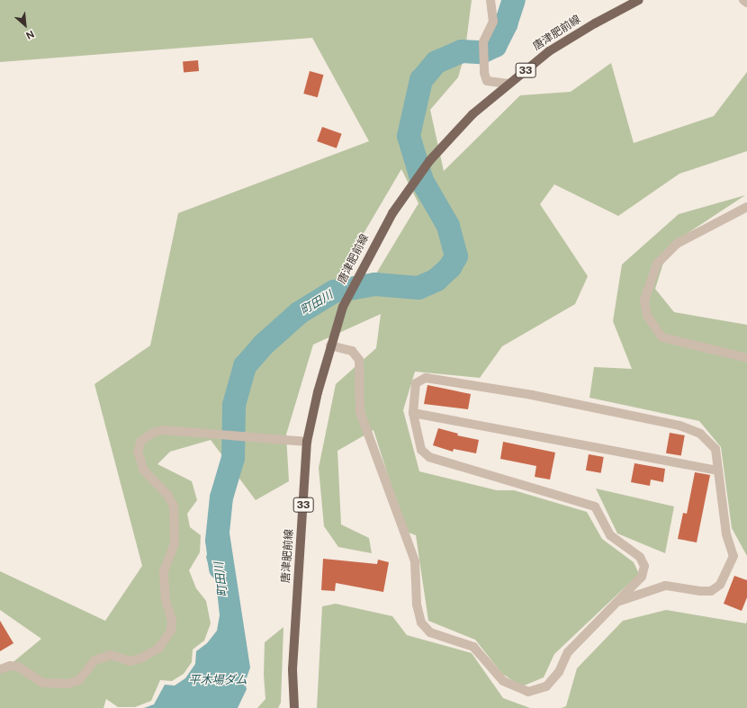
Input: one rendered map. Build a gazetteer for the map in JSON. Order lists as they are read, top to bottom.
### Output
{
  "streets": {
    "main road": ["唐津肥前線", "33"]
  },
  "water": ["町田川", "平木場ダム"],
  "north": "bottom right"
}
